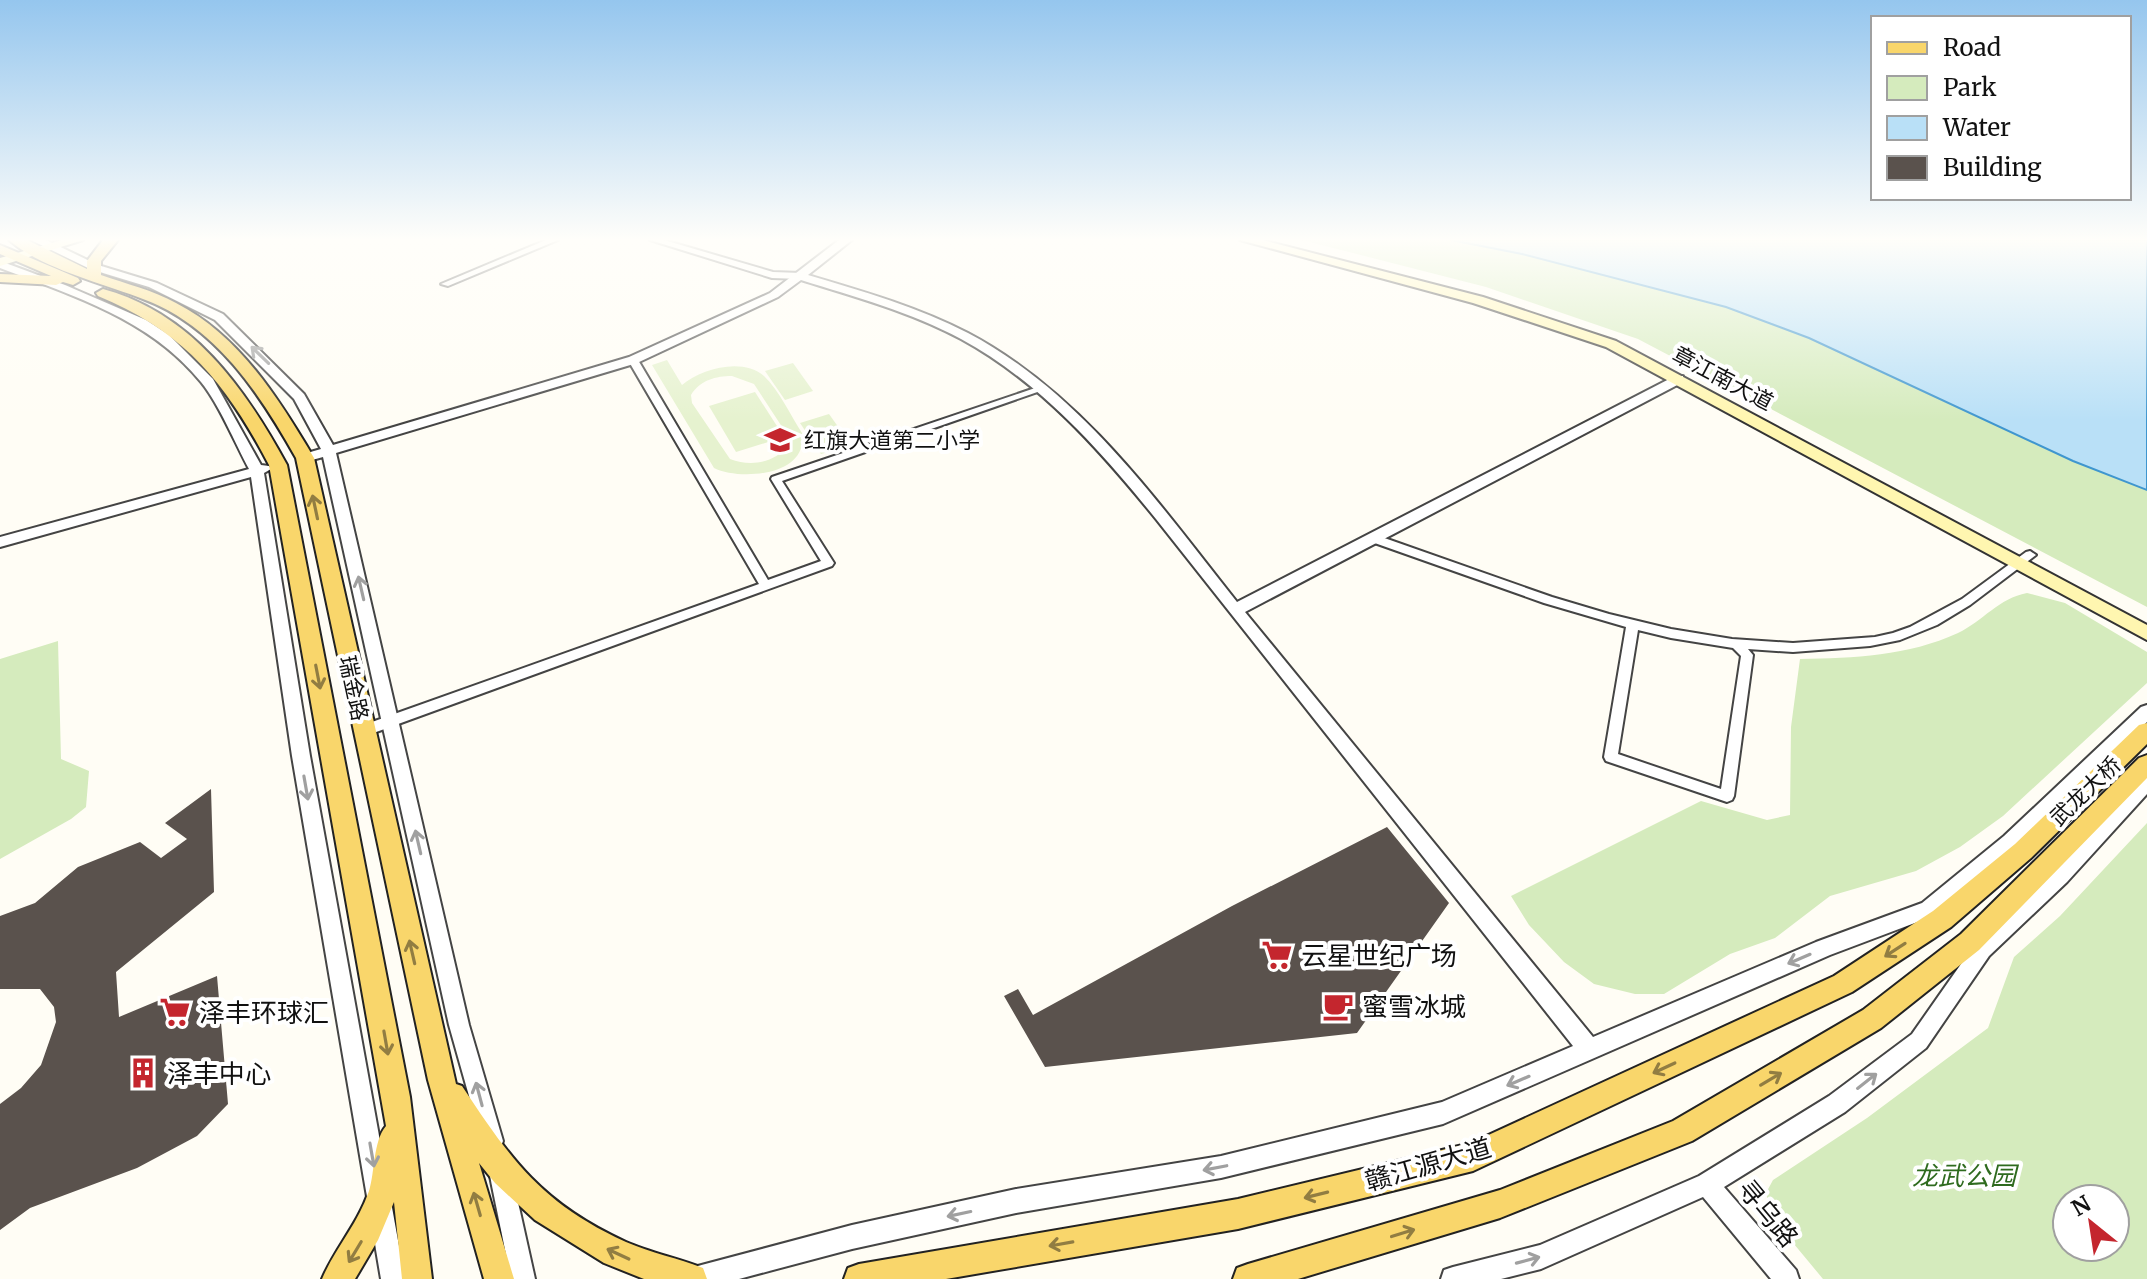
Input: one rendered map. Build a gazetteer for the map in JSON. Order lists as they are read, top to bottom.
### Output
{
  "streets": {
    "main road": [
      "章江南大道",
      "瑞金路",
      "武龙大桥",
      "赣江源大道"
    ],
    "street": ["寻乌路"]
  },
  "crossings": [
    ["武龙大桥", "赣江源大道"]
  ],
  "parks": ["龙武公园"],
  "places": {
    "school or university": ["红旗大道第二小学"],
    "supermarket": ["云星世纪广场", "泽丰环球汇"],
    "cafe": ["蜜雪冰城"],
    "building": ["泽丰中心"]
  },
  "legend": [
    "Road",
    "Park",
    "Water",
    "Building"
  ],
  "north": "top left"
}
